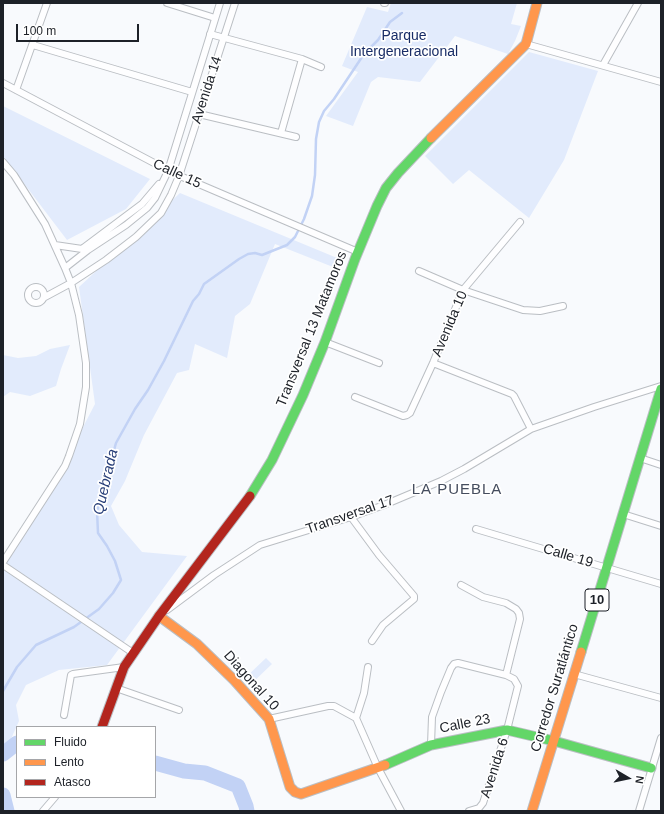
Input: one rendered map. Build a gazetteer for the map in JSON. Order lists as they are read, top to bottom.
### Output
{
  "streets": {
    "street": [
      "Avenida 14",
      "Calle 15",
      "Avenida 10",
      "Transversal 13 Matamoros",
      "Transversal 17",
      "Calle 19",
      "10",
      "Diagonal 10",
      "Corredor Suratlántico",
      "Calle 23",
      "Avenida 6"
    ]
  },
  "crossings": [
    ["Avenida 14", "Calle 15"],
    ["Calle 15", "Transversal 13 Matamoros"],
    ["Transversal 13 Matamoros", "Transversal 17"],
    ["Transversal 13 Matamoros", "Diagonal 10"],
    ["Transversal 17", "Diagonal 10"],
    ["Calle 19", "Corredor Suratlántico"],
    ["Diagonal 10", "Calle 23"],
    ["Corredor Suratlántico", "Calle 23"],
    ["Calle 23", "Avenida 6"]
  ],
  "districts": ["LA PUEBLA"],
  "water": ["Quebrada"],
  "parks": ["Parque Intergeneracional"],
  "legend": ["Fluido", "Lento", "Atasco"],
  "scale_bar": "100 m",
  "north": "right"
}
